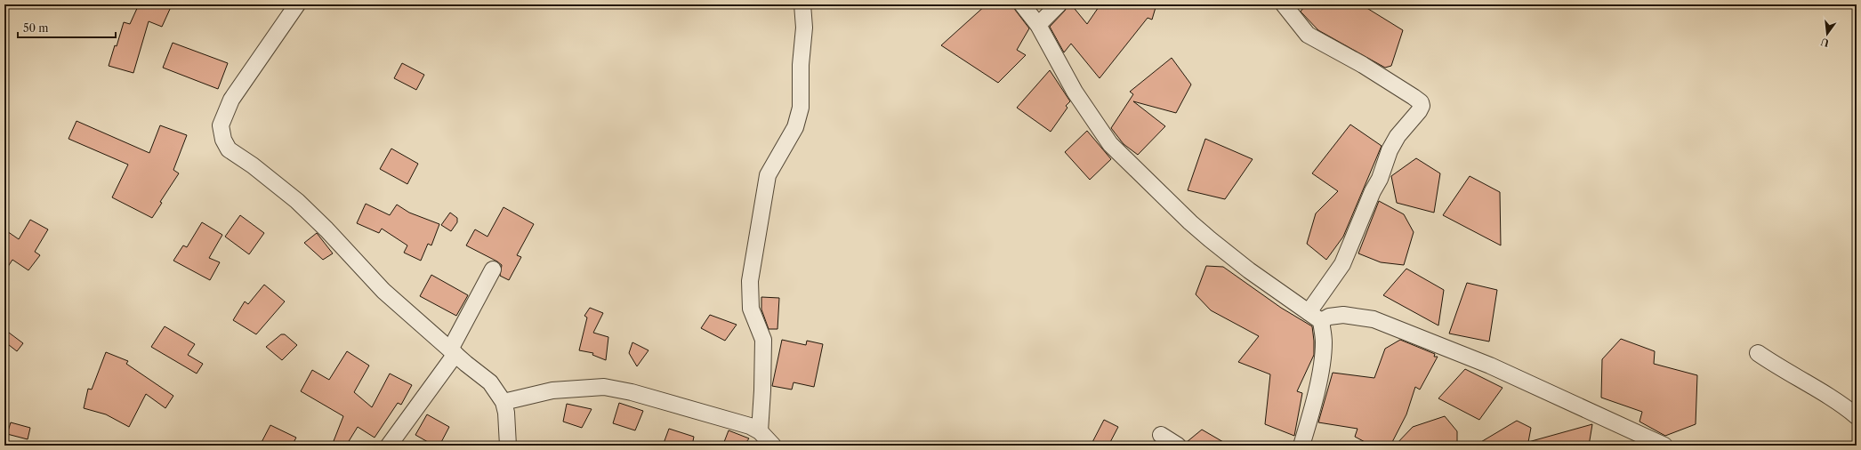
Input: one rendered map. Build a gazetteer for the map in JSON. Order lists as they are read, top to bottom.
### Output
{
  "scale_bar": "50 m",
  "north": "bottom"
}
